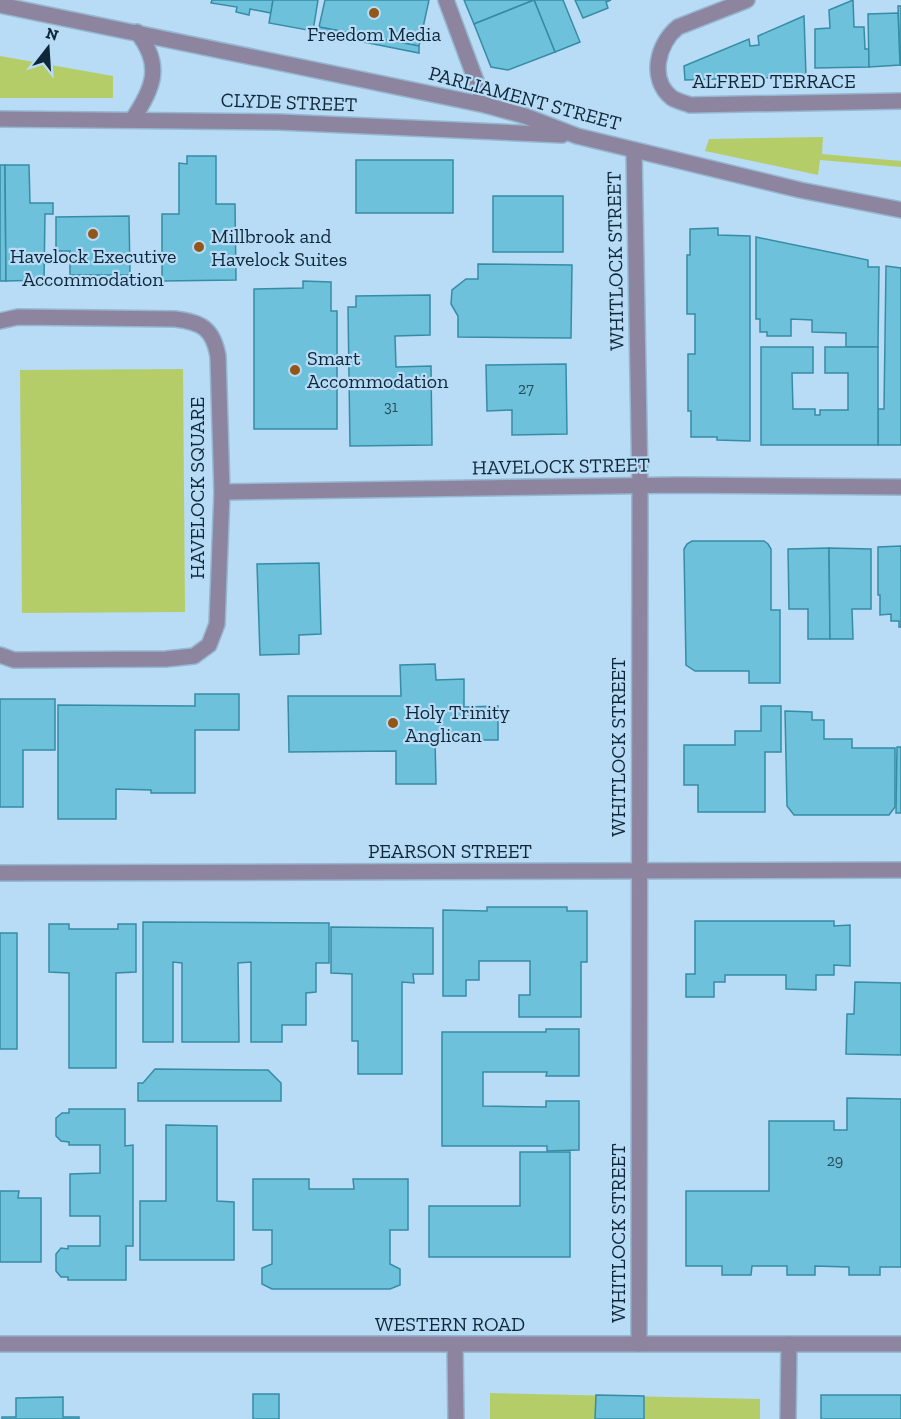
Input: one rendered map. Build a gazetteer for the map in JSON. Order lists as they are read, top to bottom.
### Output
{
  "streets": {
    "street": [
      "ALFRED TERRACE",
      "PARLIAMENT STREET",
      "CLYDE STREET",
      "WHITLOCK STREET",
      "HAVELOCK STREET",
      "HAVELOCK SQUARE",
      "PEARSON STREET",
      "WESTERN ROAD"
    ]
  },
  "crossings": [
    ["PARLIAMENT STREET", "CLYDE STREET"],
    ["PARLIAMENT STREET", "WHITLOCK STREET"],
    ["WHITLOCK STREET", "HAVELOCK STREET"],
    ["WHITLOCK STREET", "PEARSON STREET"],
    ["WHITLOCK STREET", "WESTERN ROAD"],
    ["HAVELOCK STREET", "HAVELOCK SQUARE"]
  ],
  "places": [
    "Freedom Media",
    "Havelock Executive Accommodation",
    "Millbrook and Havelock Suites",
    "Smart Accommodation",
    "Holy Trinity Anglican"
  ],
  "house_numbers": ["27", "31", "29"],
  "north": "top"
}
